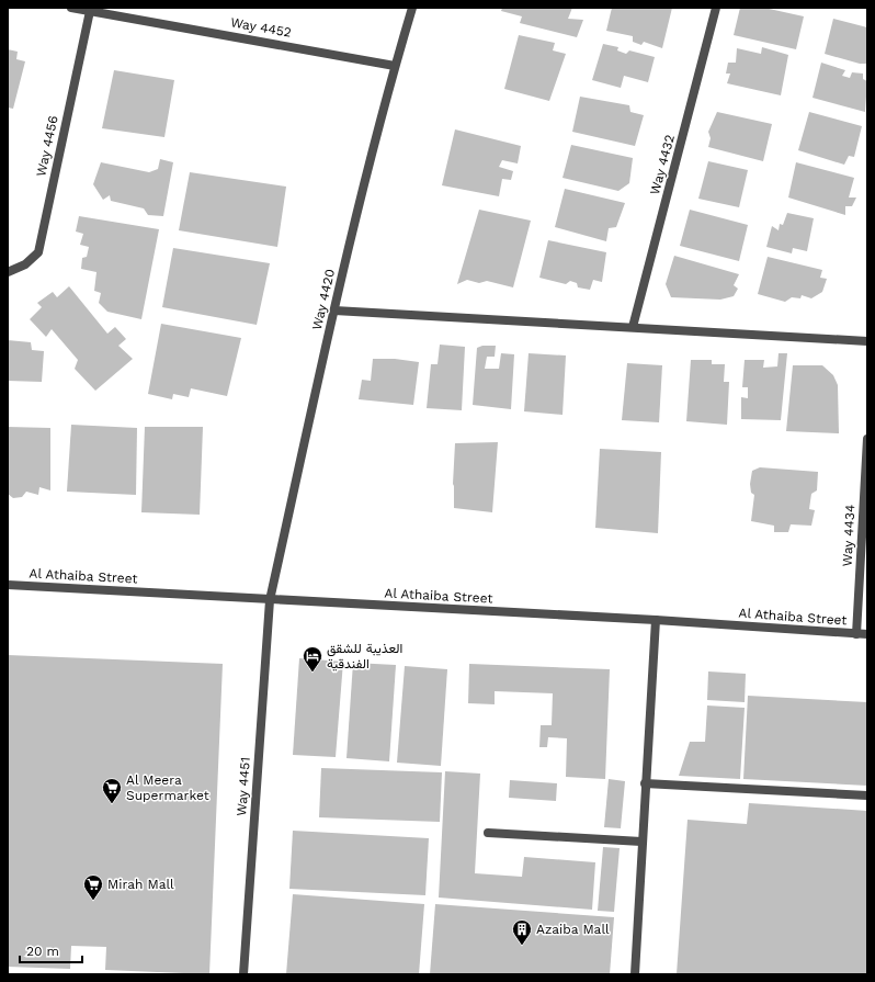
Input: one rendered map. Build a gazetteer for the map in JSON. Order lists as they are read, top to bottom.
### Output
{
  "streets": {
    "street": [
      "Way 4452",
      "Way 4456",
      "Way 4432",
      "Way 4420",
      "Way 4434",
      "Al Athaiba Street",
      "Way 4451"
    ]
  },
  "crossings": [
    ["Way 4452", "Way 4456"],
    ["Way 4452", "Way 4420"],
    ["Way 4420", "Al Athaiba Street"],
    ["Way 4420", "Way 4451"],
    ["Way 4434", "Al Athaiba Street"],
    ["Al Athaiba Street", "Way 4451"]
  ],
  "places": {
    "hotel": ["العذيبة للشقق الفندقية"],
    "supermarket": ["Al Meera Supermarket", "Mirah Mall"],
    "building": ["Azaiba Mall"]
  },
  "scale_bar": "20 m"
}
